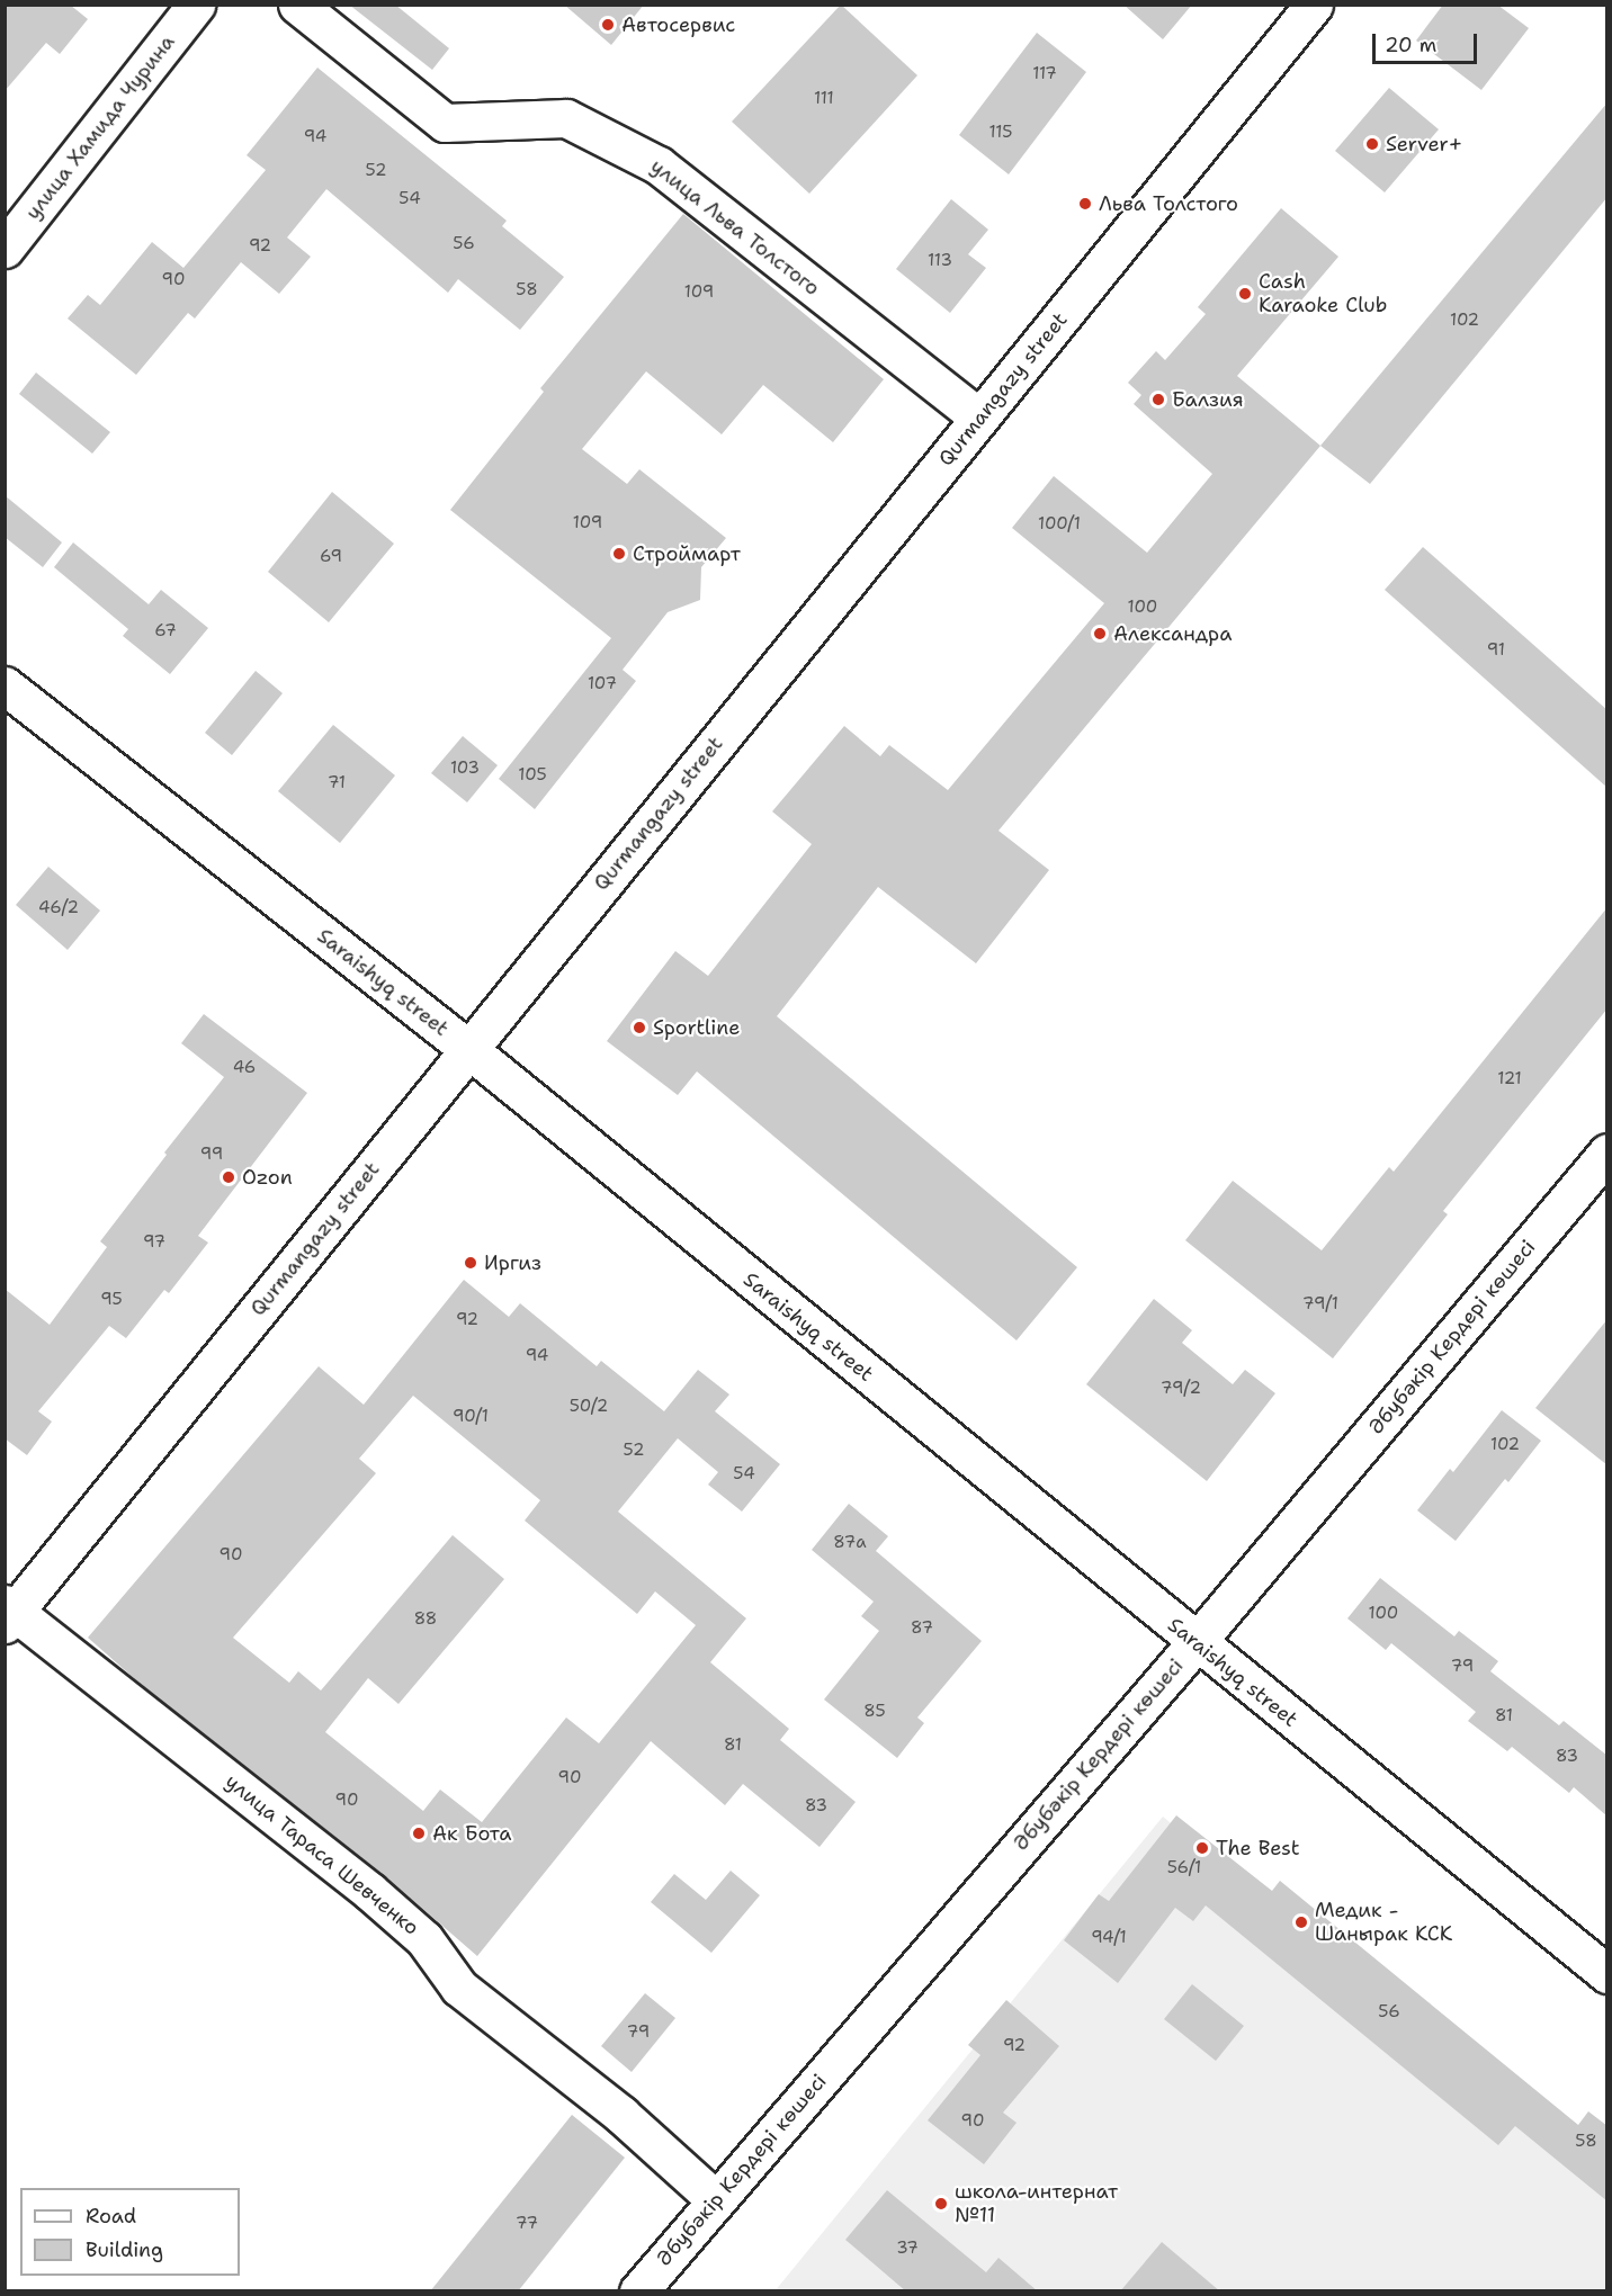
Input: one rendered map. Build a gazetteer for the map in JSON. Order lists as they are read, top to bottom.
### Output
{
  "streets": {
    "street": [
      "улица Хамида Чурина",
      "улица Льва Толстого",
      "Qurmangazy street",
      "Saraishyq street",
      "Әбубәкір Кердері көшесі",
      "улица Тараса Шевченко"
    ]
  },
  "crossings": [
    ["улица Льва Толстого", "Qurmangazy street"],
    ["Qurmangazy street", "Saraishyq street"],
    ["Qurmangazy street", "улица Тараса Шевченко"],
    ["Saraishyq street", "Әбубәкір Кердері көшесі"],
    ["Әбубәкір Кердері көшесі", "улица Тараса Шевченко"]
  ],
  "places": [
    "Автосервис",
    "Server+",
    "Льва Толстого",
    "Cash Karaoke Club",
    "Балзия",
    "Строймарт",
    "Александра",
    "Sportline",
    "Ozon",
    "Иргиз",
    "Ак Бота",
    "The Best",
    "Медик - Шанырак КСК",
    "школа-интернат №11"
  ],
  "house_numbers": [
    "117",
    "111",
    "115",
    "94",
    "52",
    "54",
    "56",
    "92",
    "113",
    "90",
    "58",
    "109",
    "102",
    "109",
    "100/1",
    "69",
    "100",
    "67",
    "91",
    "107",
    "103",
    "105",
    "71",
    "46/2",
    "46",
    "121",
    "99",
    "97",
    "95",
    "79/1",
    "92",
    "94",
    "79/2",
    "50/2",
    "90/1",
    "102",
    "52",
    "54",
    "87а",
    "90",
    "100",
    "88",
    "87",
    "79",
    "85",
    "81",
    "81",
    "83",
    "90",
    "90",
    "83",
    "56/1",
    "94/1",
    "56",
    "79",
    "92",
    "90",
    "58",
    "77",
    "37"
  ],
  "legend": ["Road", "Building"],
  "scale_bar": "20 m"
}
